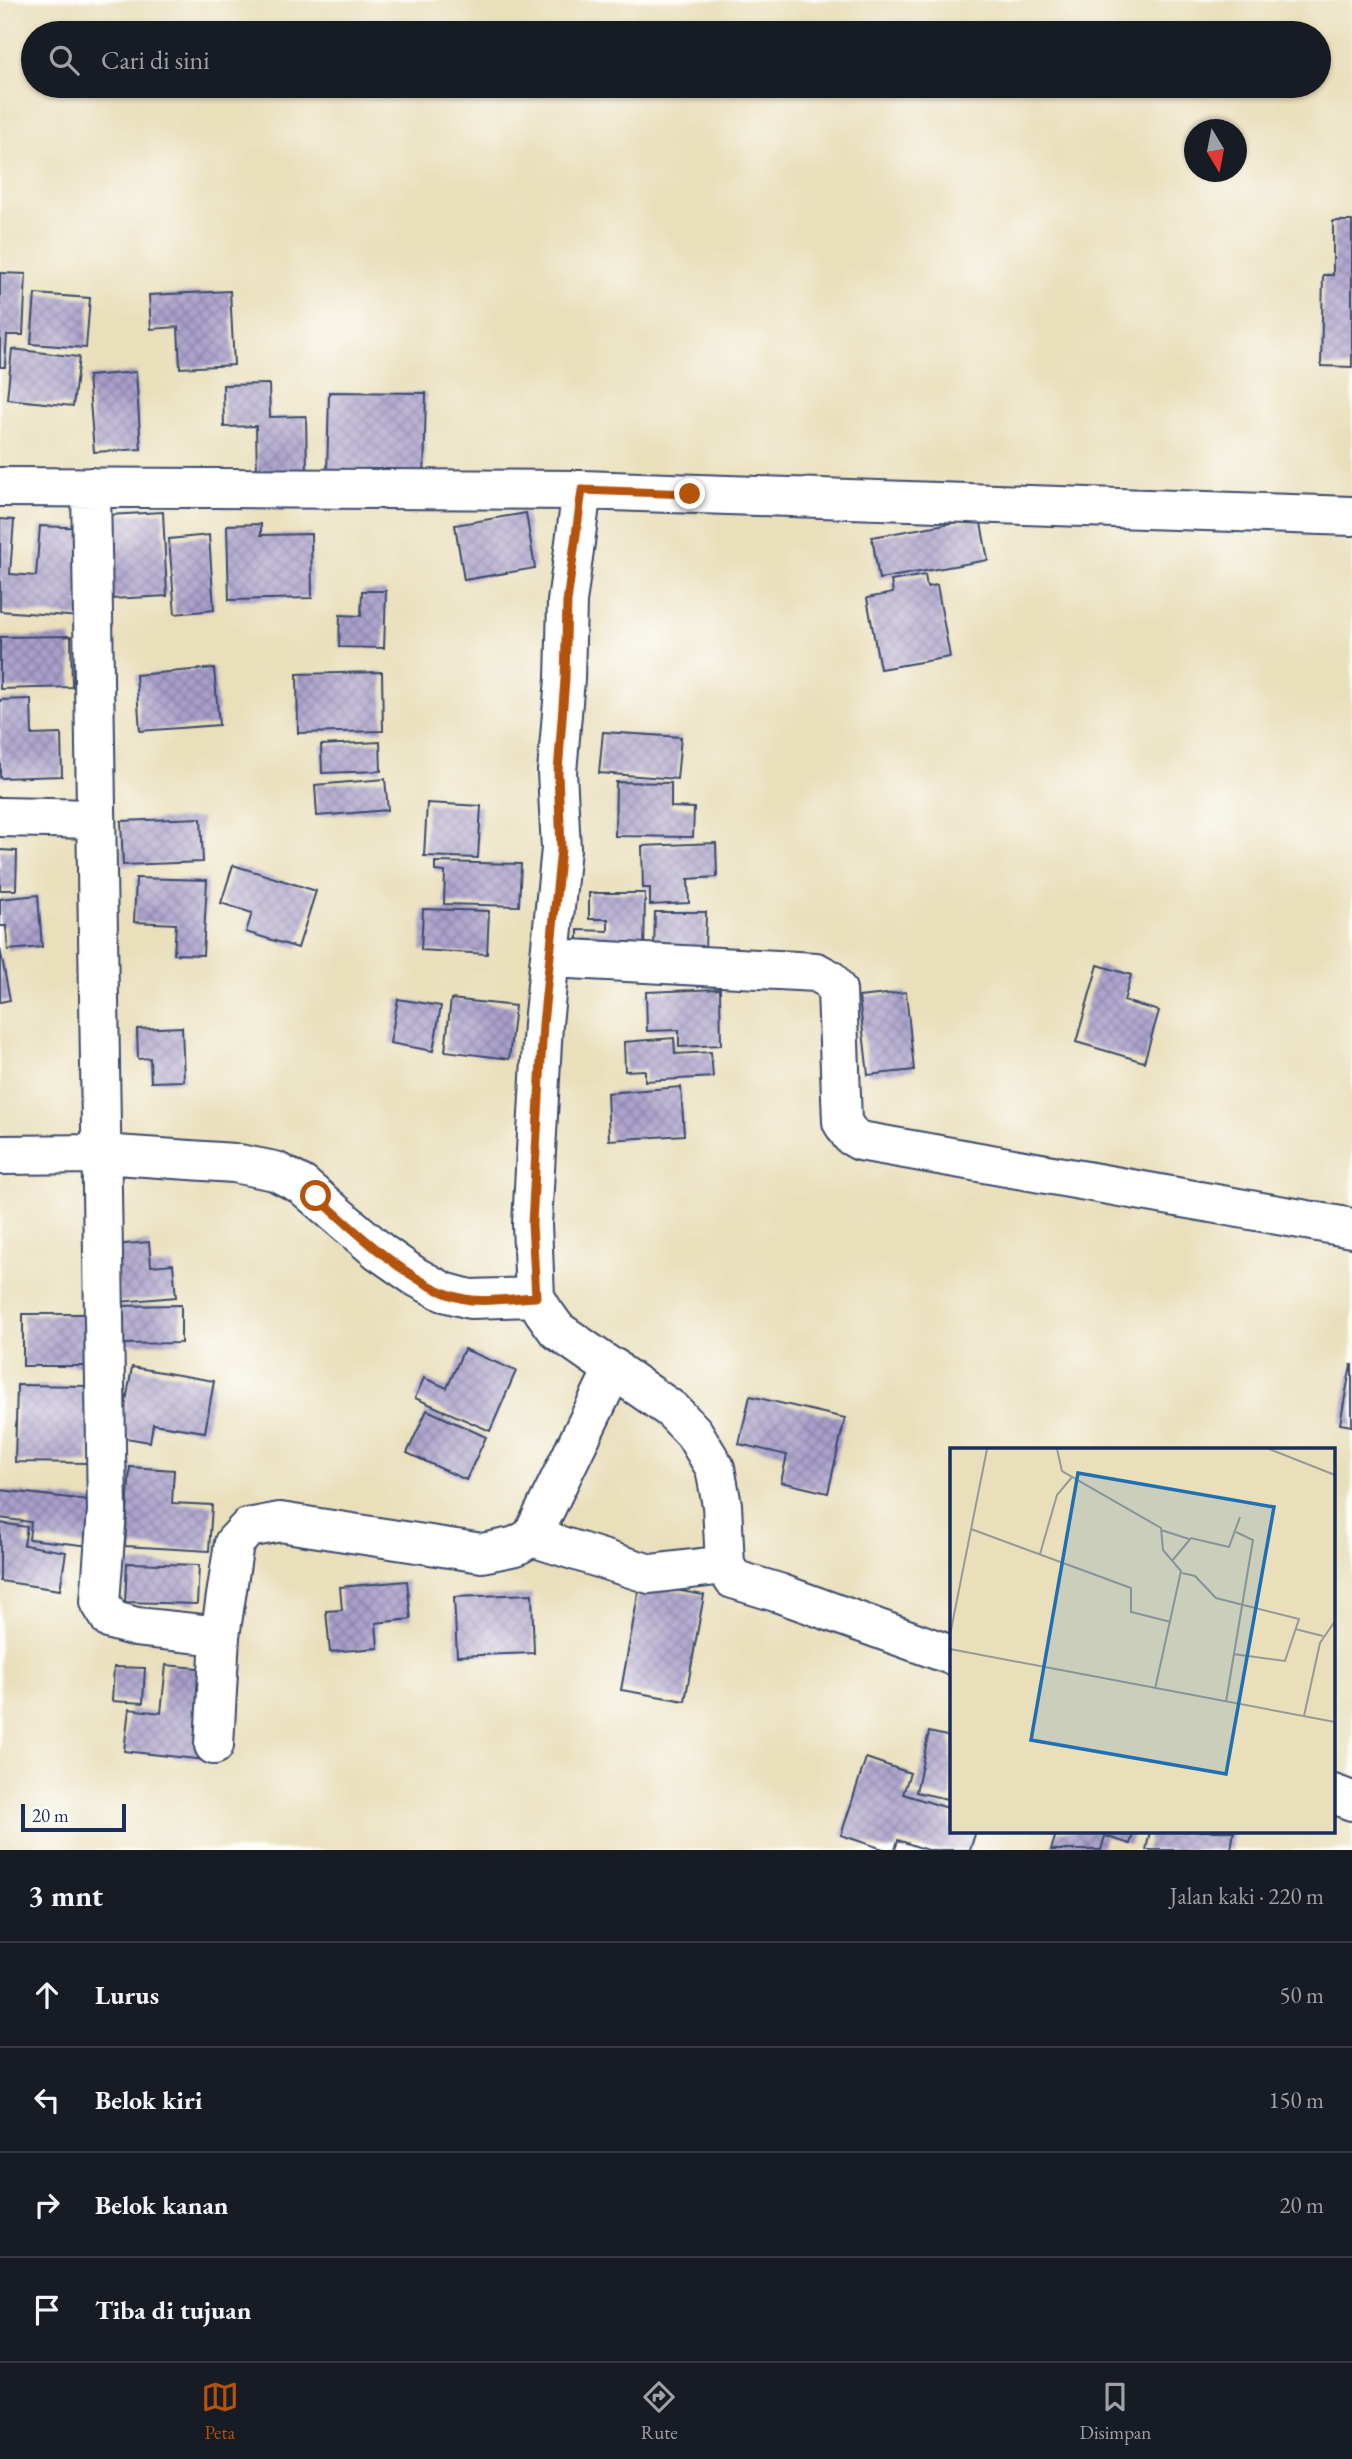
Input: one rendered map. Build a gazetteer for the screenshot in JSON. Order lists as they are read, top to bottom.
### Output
{
  "scale_bar": "20 m",
  "north": "bottom",
  "page": {
    "search": "Cari di sini",
    "scale": "20 m",
    "heading": ["3 mnt", "Jalan kaki · 220 m"],
    "list": [
      ["Lurus", "50 m"],
      ["Belok kiri", "150 m"],
      ["Belok kanan", "20 m"],
      "Tiba di tujuan"
    ],
    "nav": ["Peta", "Rute", "Disimpan"]
  }
}
